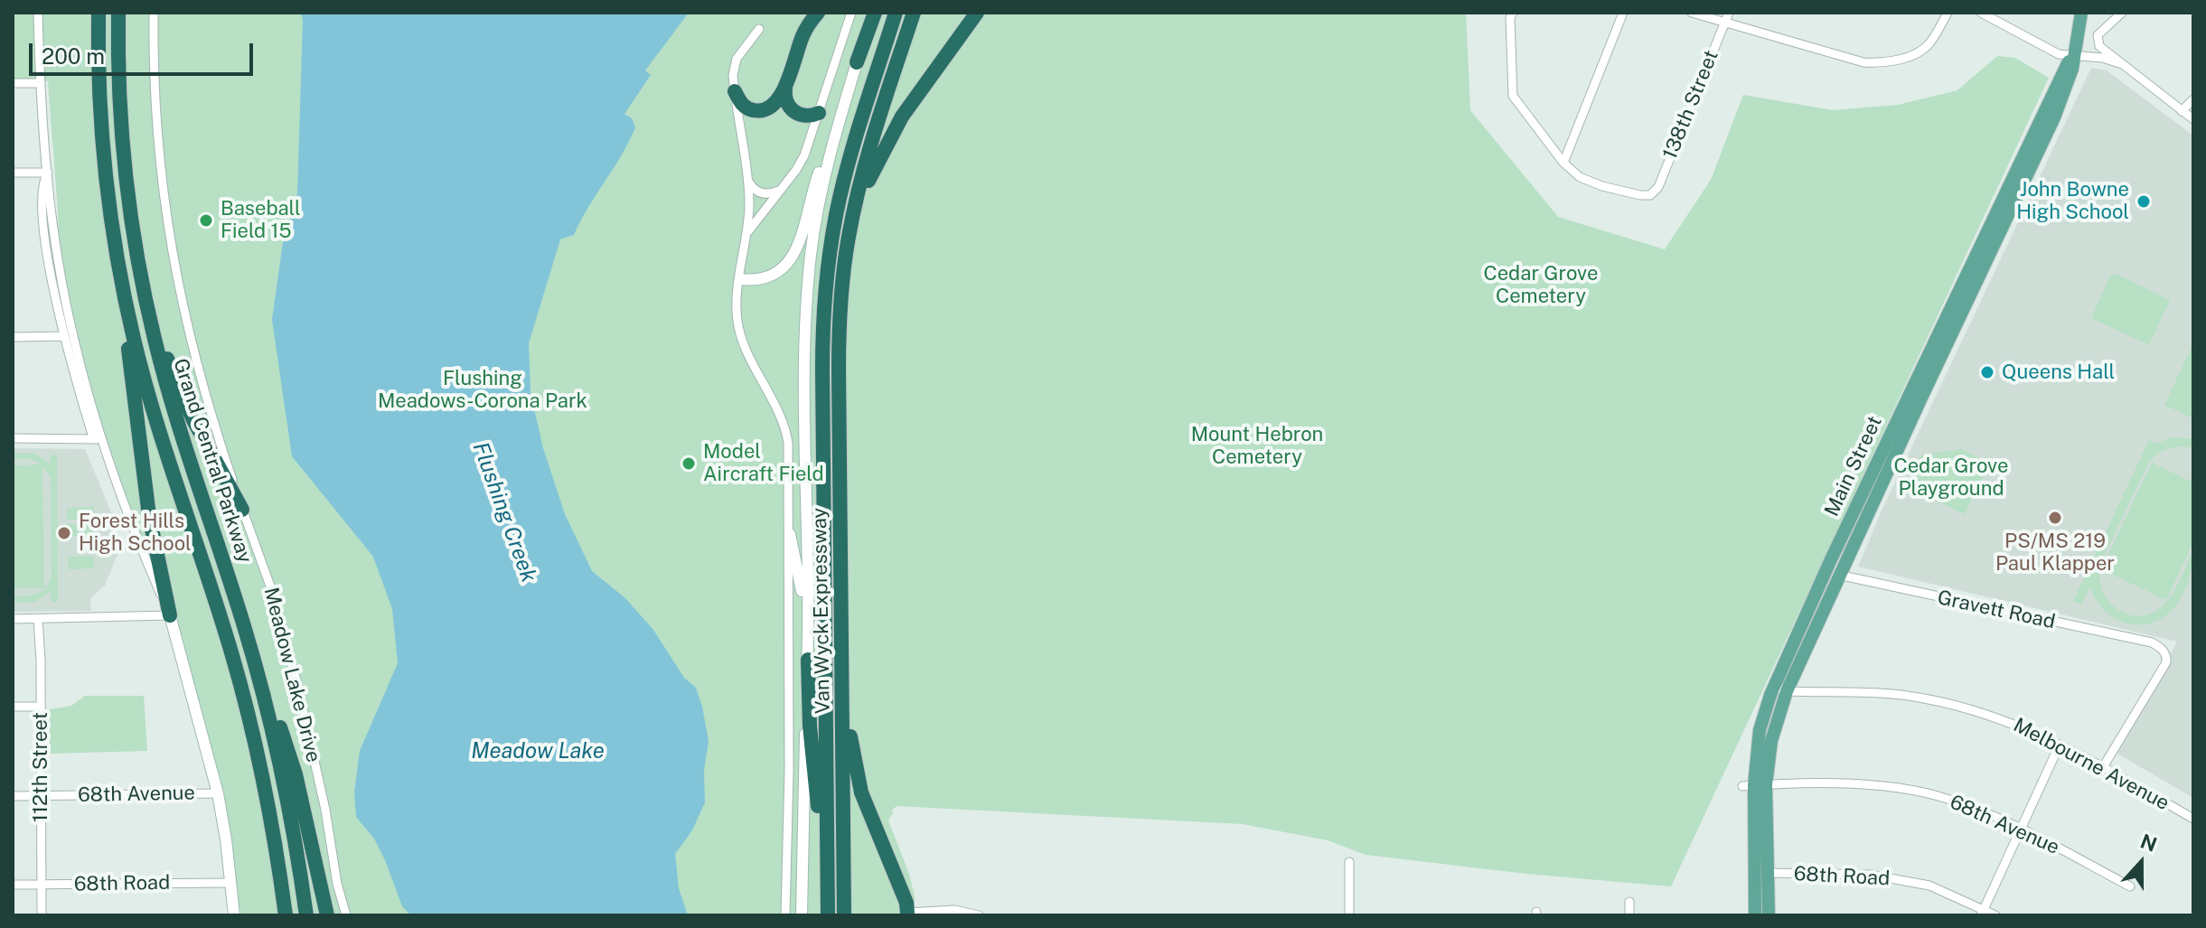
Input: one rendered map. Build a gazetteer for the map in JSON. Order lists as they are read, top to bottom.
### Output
{
  "streets": {
    "highway": ["Grand Central Parkway", "Van Wyck Expressway"],
    "main road": ["Main Street"],
    "street": [
      "138th Street",
      "Gravett Road",
      "Meadow Lake Drive",
      "Melbourne Avenue",
      "112th Street",
      "68th Avenue",
      "68th Road"
    ]
  },
  "crossings": [
    ["Main Street", "Gravett Road"],
    ["Main Street", "Melbourne Avenue"],
    ["Main Street", "68th Avenue"],
    ["Main Street", "68th Road"],
    ["Gravett Road", "Melbourne Avenue"],
    ["112th Street", "68th Avenue"],
    ["112th Street", "68th Road"]
  ],
  "water": ["Flushing Creek", "Meadow Lake"],
  "parks": [
    "Cedar Grove Cemetery",
    "Flushing Meadows-Corona Park",
    "Mount Hebron Cemetery",
    "Cedar Grove Playground"
  ],
  "places": [
    "John Bowne High School",
    "Baseball Field 15",
    "Queens Hall",
    "Model Aircraft Field",
    "PS/MS 219 Paul Klapper",
    "Forest Hills High School"
  ],
  "scale_bar": "200 m",
  "north": "top"
}
